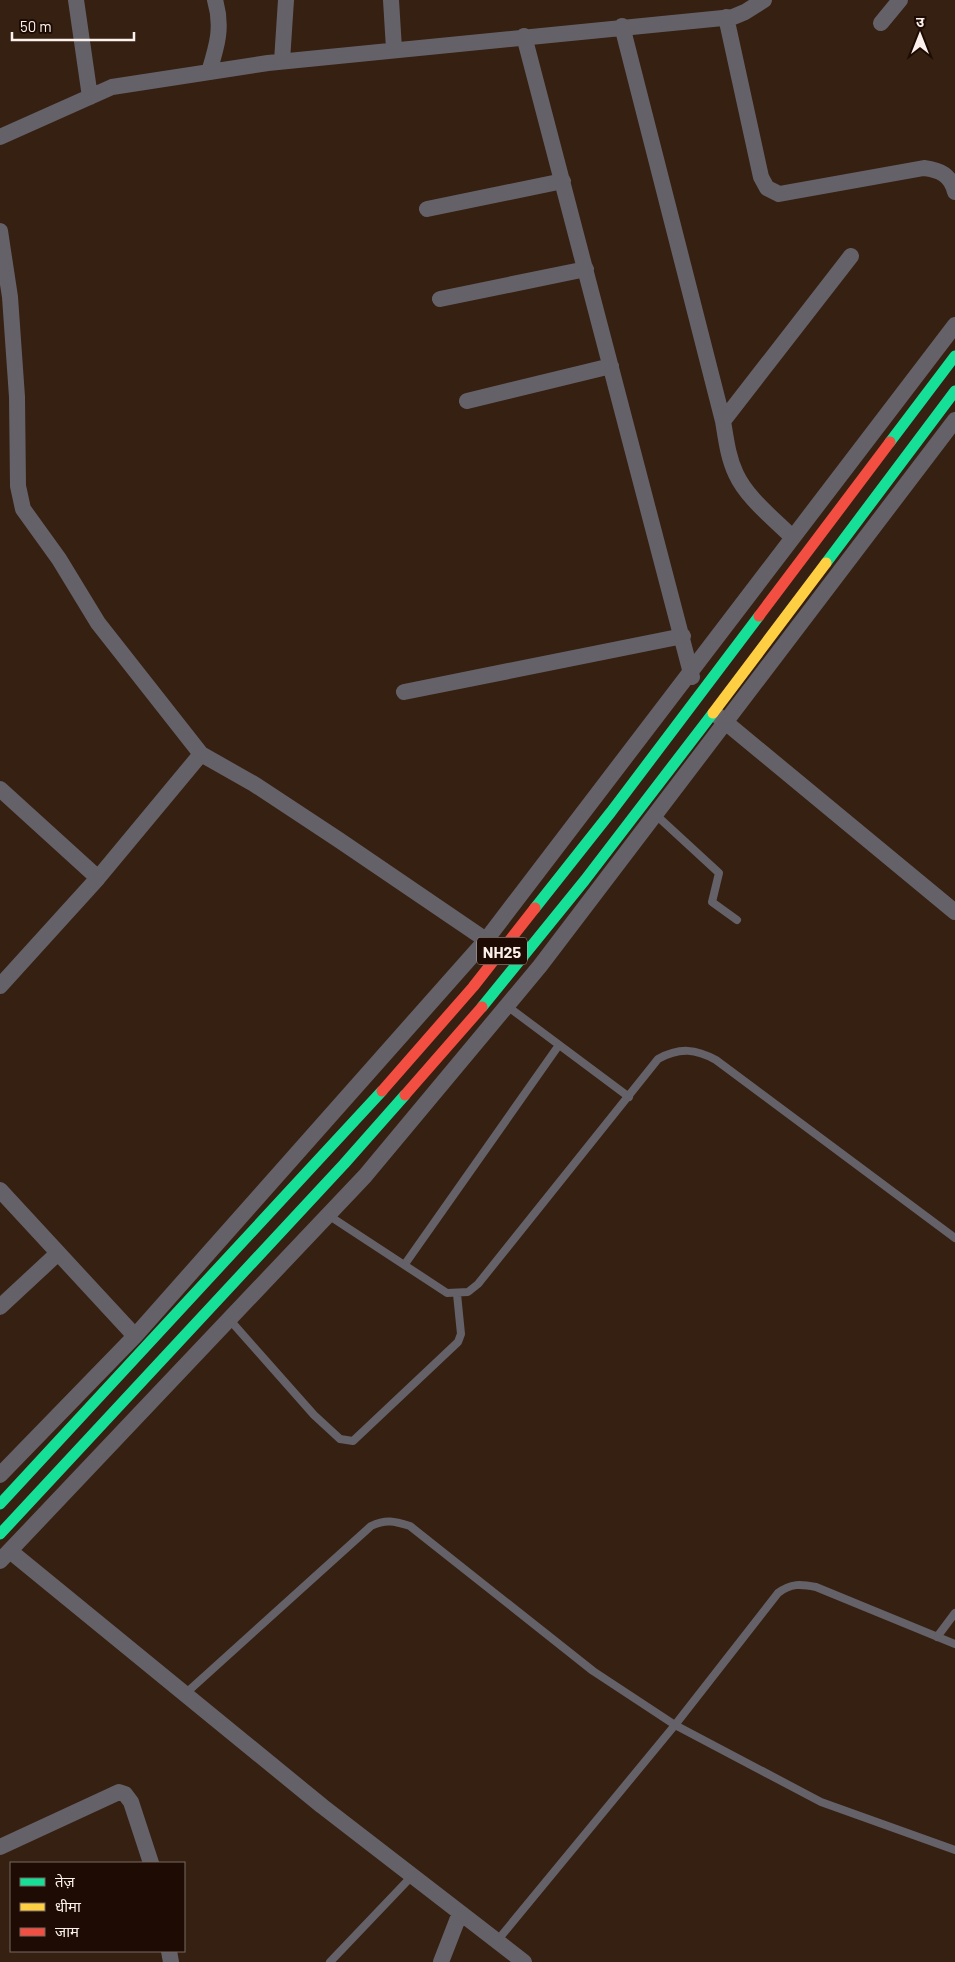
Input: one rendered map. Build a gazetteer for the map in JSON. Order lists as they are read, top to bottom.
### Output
{
  "streets": {
    "highway": ["NH25"]
  },
  "legend": ["तेज़", "धीमा", "जाम"],
  "scale_bar": "50 m",
  "north": "top"
}
